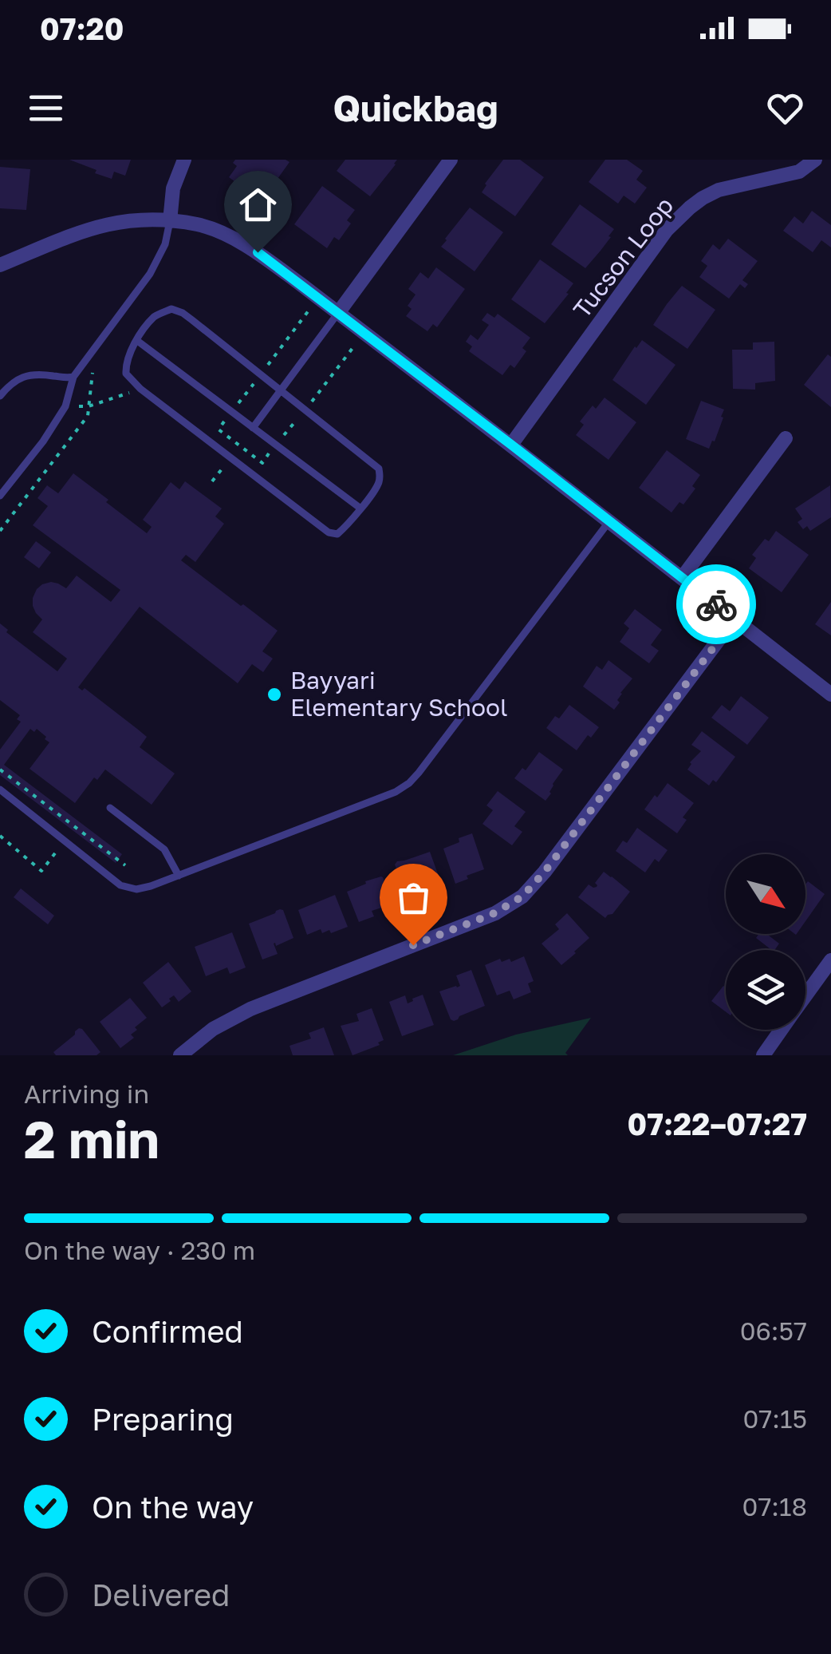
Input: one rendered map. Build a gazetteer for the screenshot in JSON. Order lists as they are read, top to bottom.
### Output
{
  "streets": {
    "street": ["Tucson Loop"]
  },
  "places": ["Bayyari Elementary School"],
  "north": "bottom right",
  "page": {
    "status": "07:20",
    "header": "Quickbag",
    "heading": ["2 min", "Arriving in", "07:22–07:27"],
    "bar": "On the way · 230 m",
    "list": [
      ["Confirmed", "06:57"],
      ["Preparing", "07:15"],
      ["On the way", "07:18"],
      "Delivered"
    ]
  }
}
